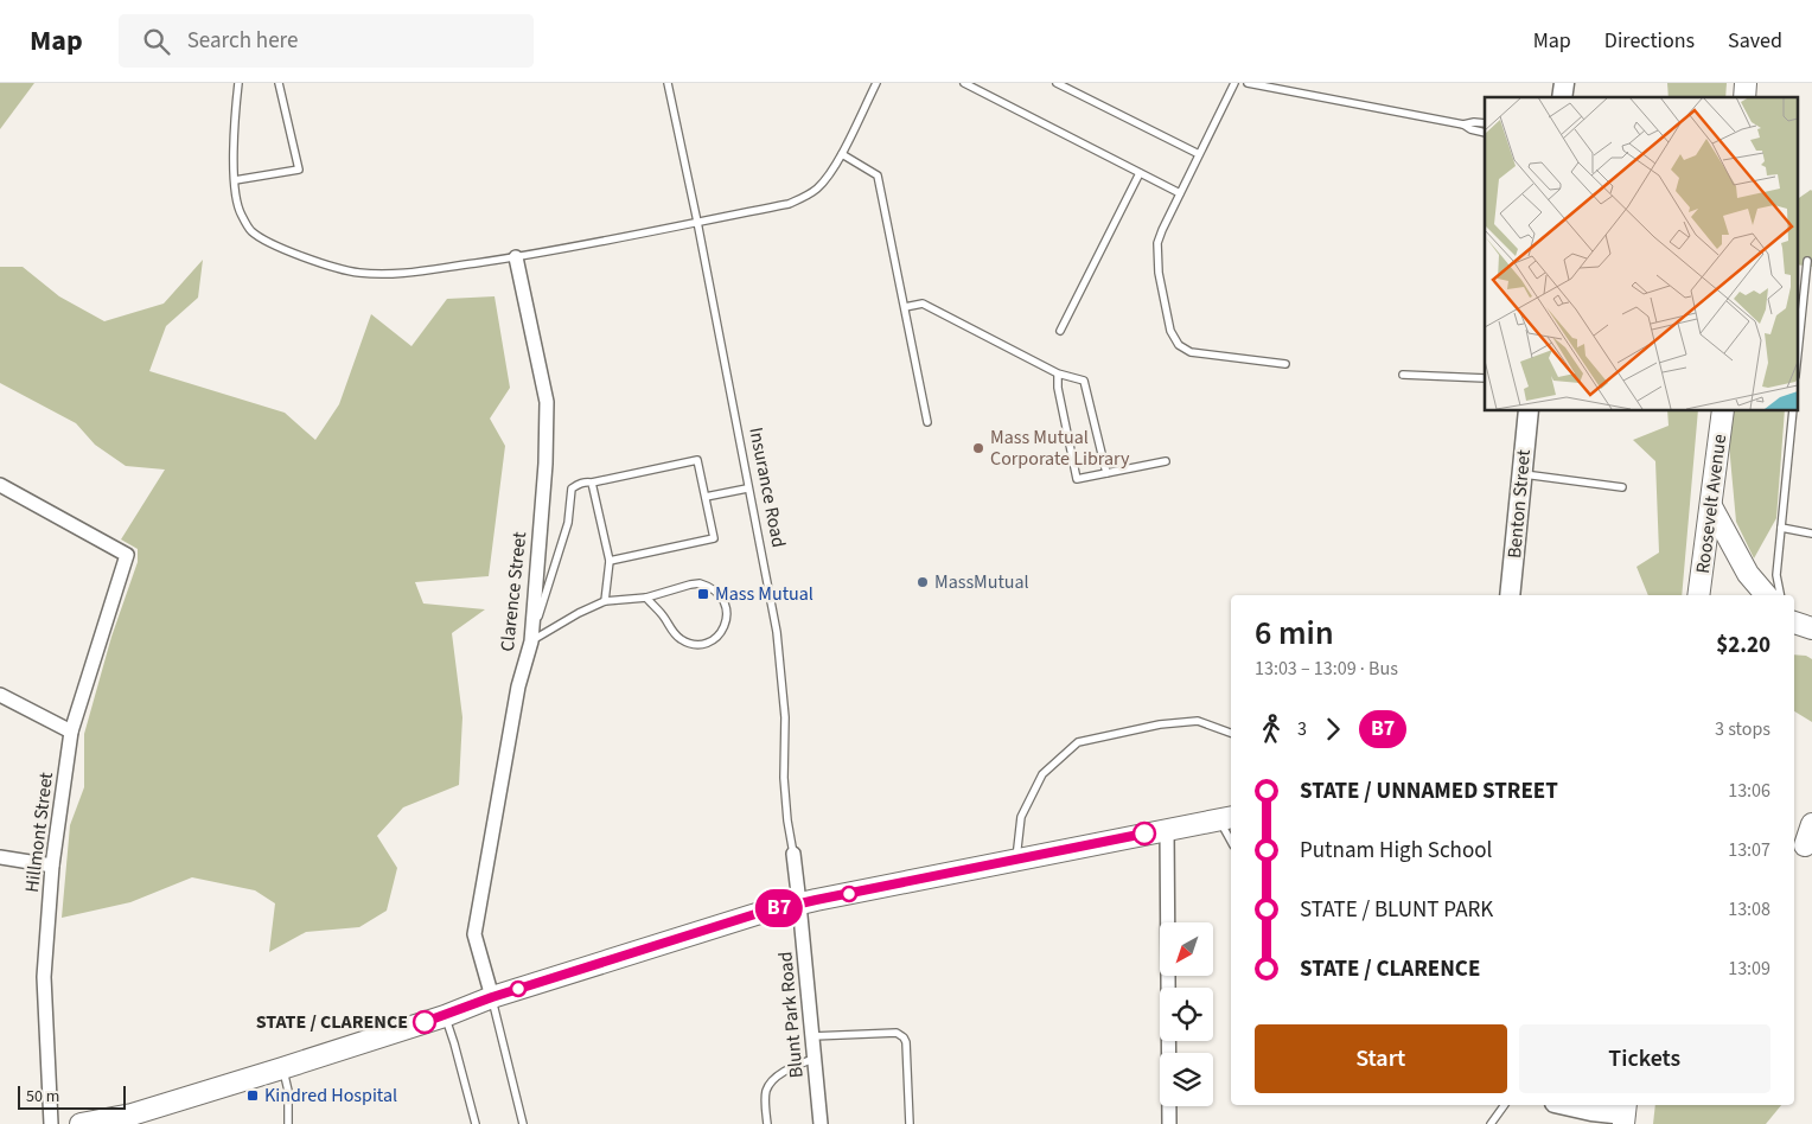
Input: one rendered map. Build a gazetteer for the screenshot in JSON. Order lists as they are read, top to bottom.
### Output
{
  "streets": {
    "main road": ["Benton Street", "Roosevelt Avenue"],
    "street": [
      "Insurance Road",
      "Clarence Street",
      "Hillmont Street",
      "Blunt Park Road"
    ]
  },
  "crossings": [
    ["Insurance Road", "Blunt Park Road"]
  ],
  "places": {
    "other": ["Mass Mutual Corporate Library", "MassMutual", "STATE / CLARENCE"],
    "transit": ["Mass Mutual", "Kindred Hospital"]
  },
  "lines": ["bus line B7"],
  "scale_bar": "50 m",
  "north": "bottom left",
  "page": {
    "header": "Map",
    "search": "Search here",
    "nav": ["Map", "Directions", "Saved"],
    "on_map": "B7",
    "heading": ["6 min", "13:03 – 13:09 · Bus", "$2.20"],
    "legs": ["3", "B7", "3 stops"],
    "list": [
      {
        "name": "STATE / UNNAMED STREET",
        "value": "13:06"
      },
      {
        "name": "Putnam High School",
        "value": "13:07"
      },
      {
        "name": "STATE / BLUNT PARK",
        "value": "13:08"
      },
      {
        "name": "STATE / CLARENCE",
        "value": "13:09"
      }
    ],
    "buttons": ["Start", "Tickets"],
    "scale": "50 m"
  }
}
